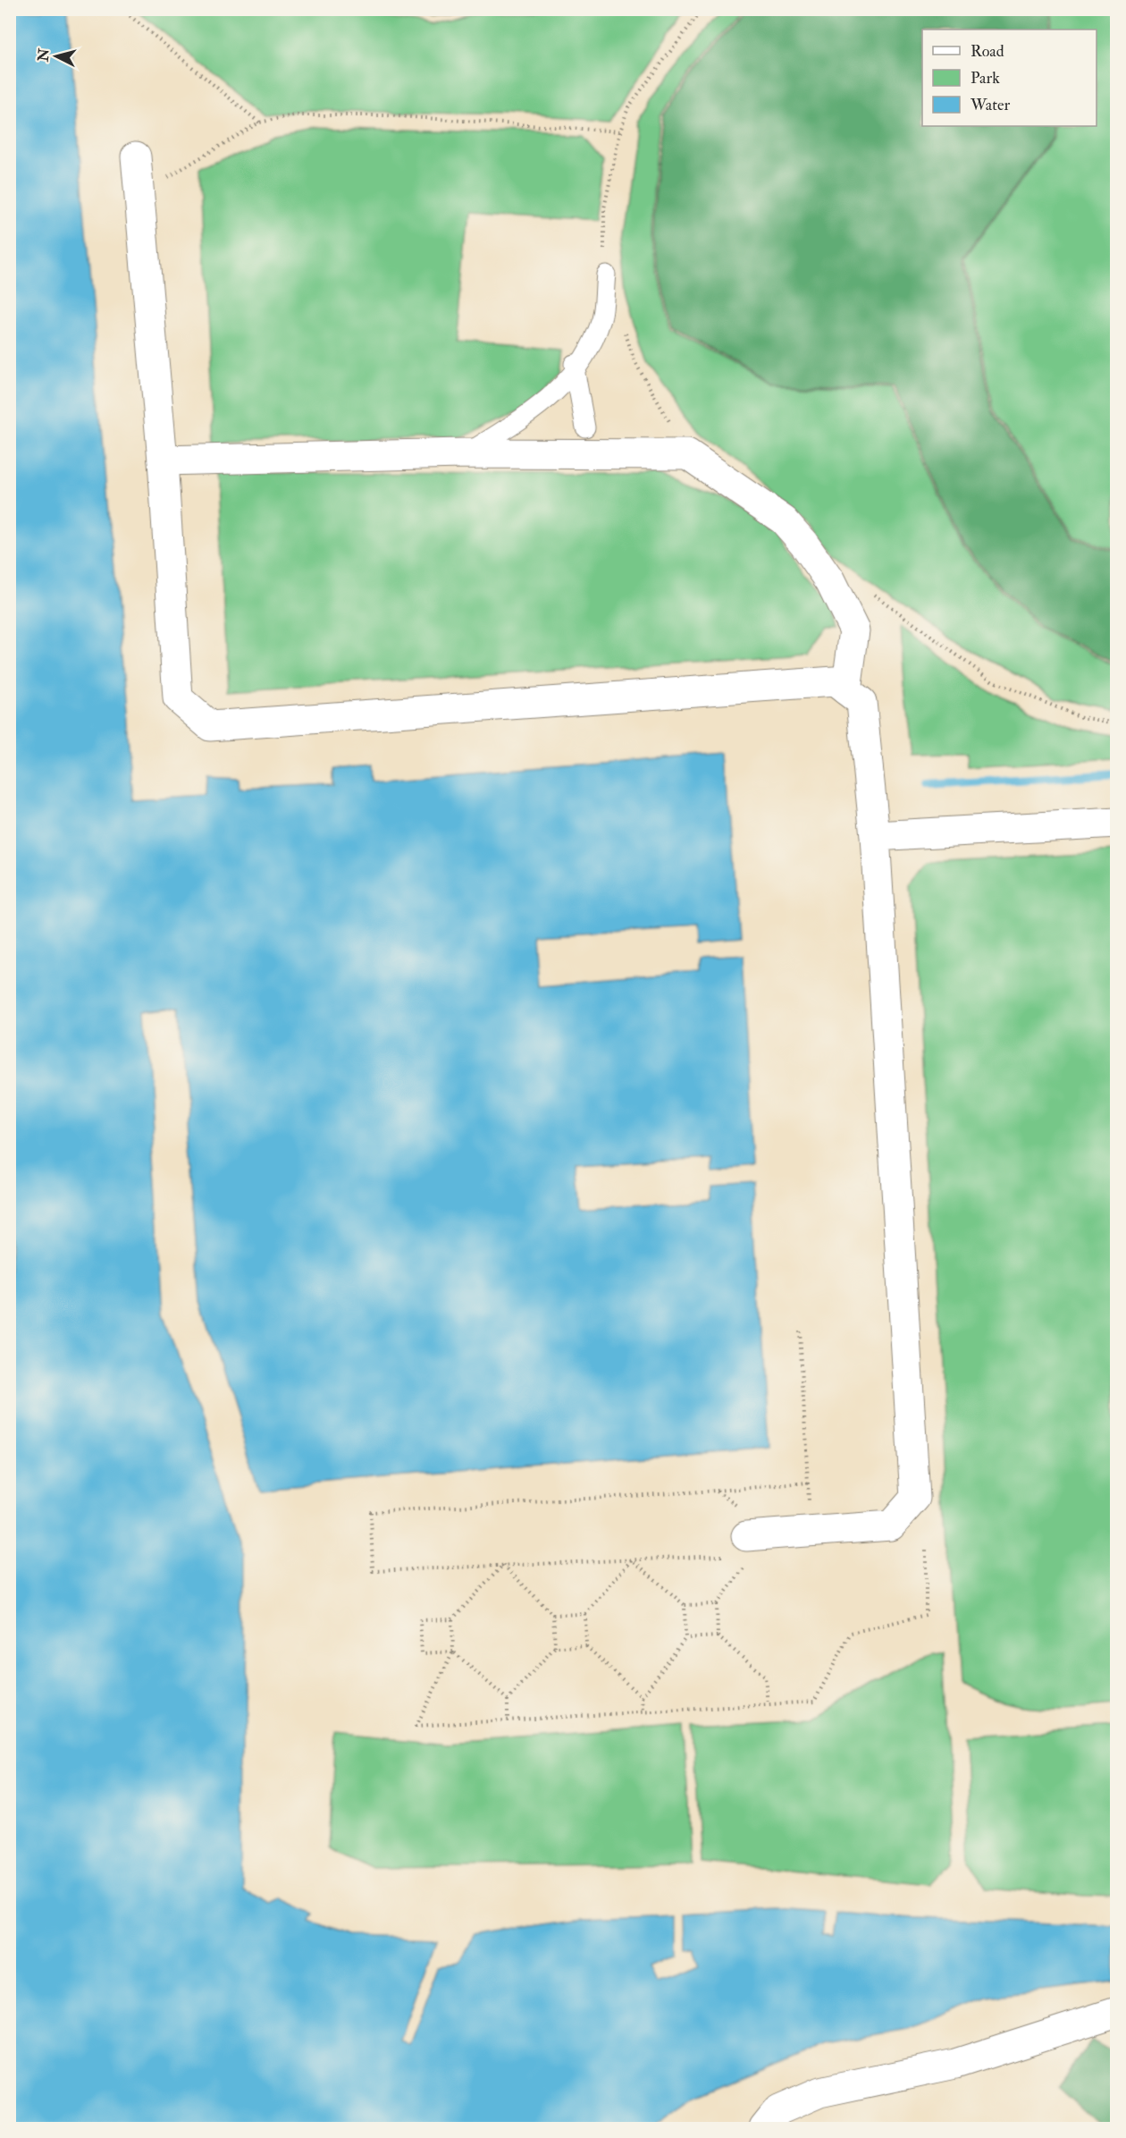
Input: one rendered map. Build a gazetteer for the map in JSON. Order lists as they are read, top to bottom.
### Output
{
  "legend": ["Road", "Park", "Water"],
  "north": "left"
}
